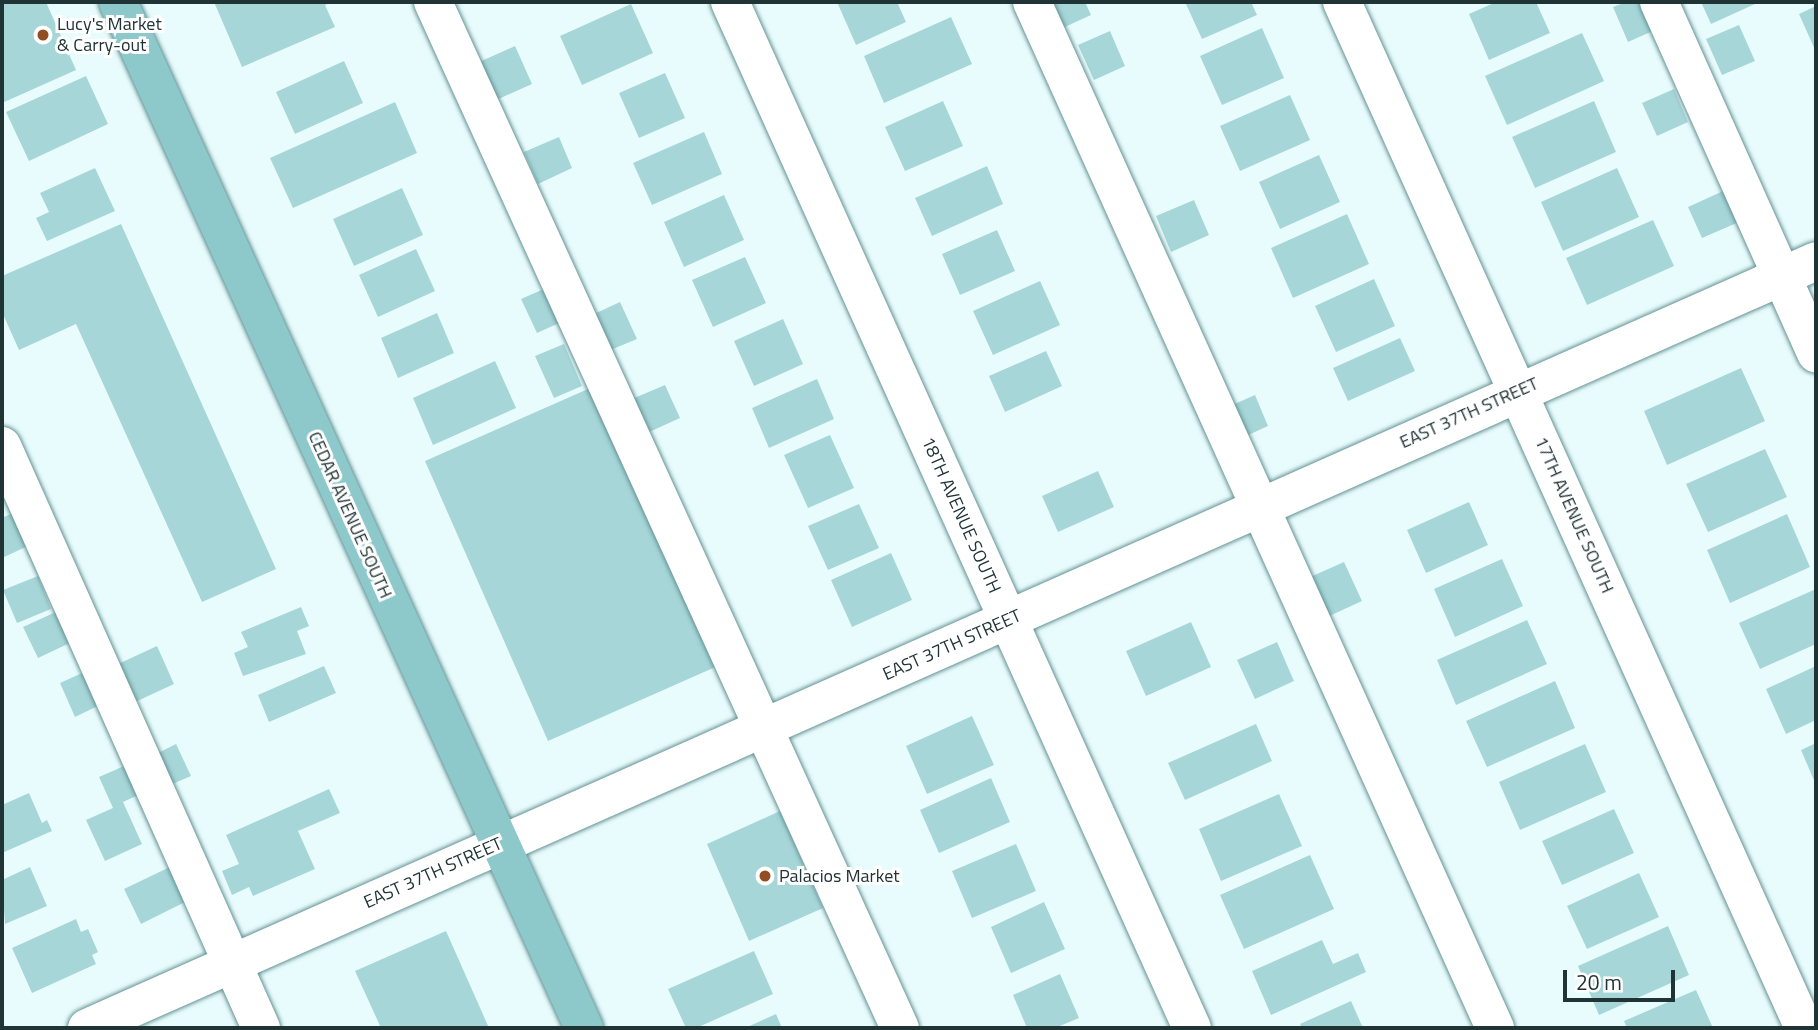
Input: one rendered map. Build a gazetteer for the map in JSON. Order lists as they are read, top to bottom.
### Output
{
  "streets": {
    "main road": ["CEDAR AVENUE SOUTH"],
    "street": ["EAST 37TH STREET", "18TH AVENUE SOUTH", "17TH AVENUE SOUTH"]
  },
  "crossings": [
    ["EAST 37TH STREET", "CEDAR AVENUE SOUTH"],
    ["EAST 37TH STREET", "18TH AVENUE SOUTH"],
    ["EAST 37TH STREET", "17TH AVENUE SOUTH"]
  ],
  "places": ["Lucy's Market & Carry-out", "Palacios Market"],
  "scale_bar": "20 m"
}
